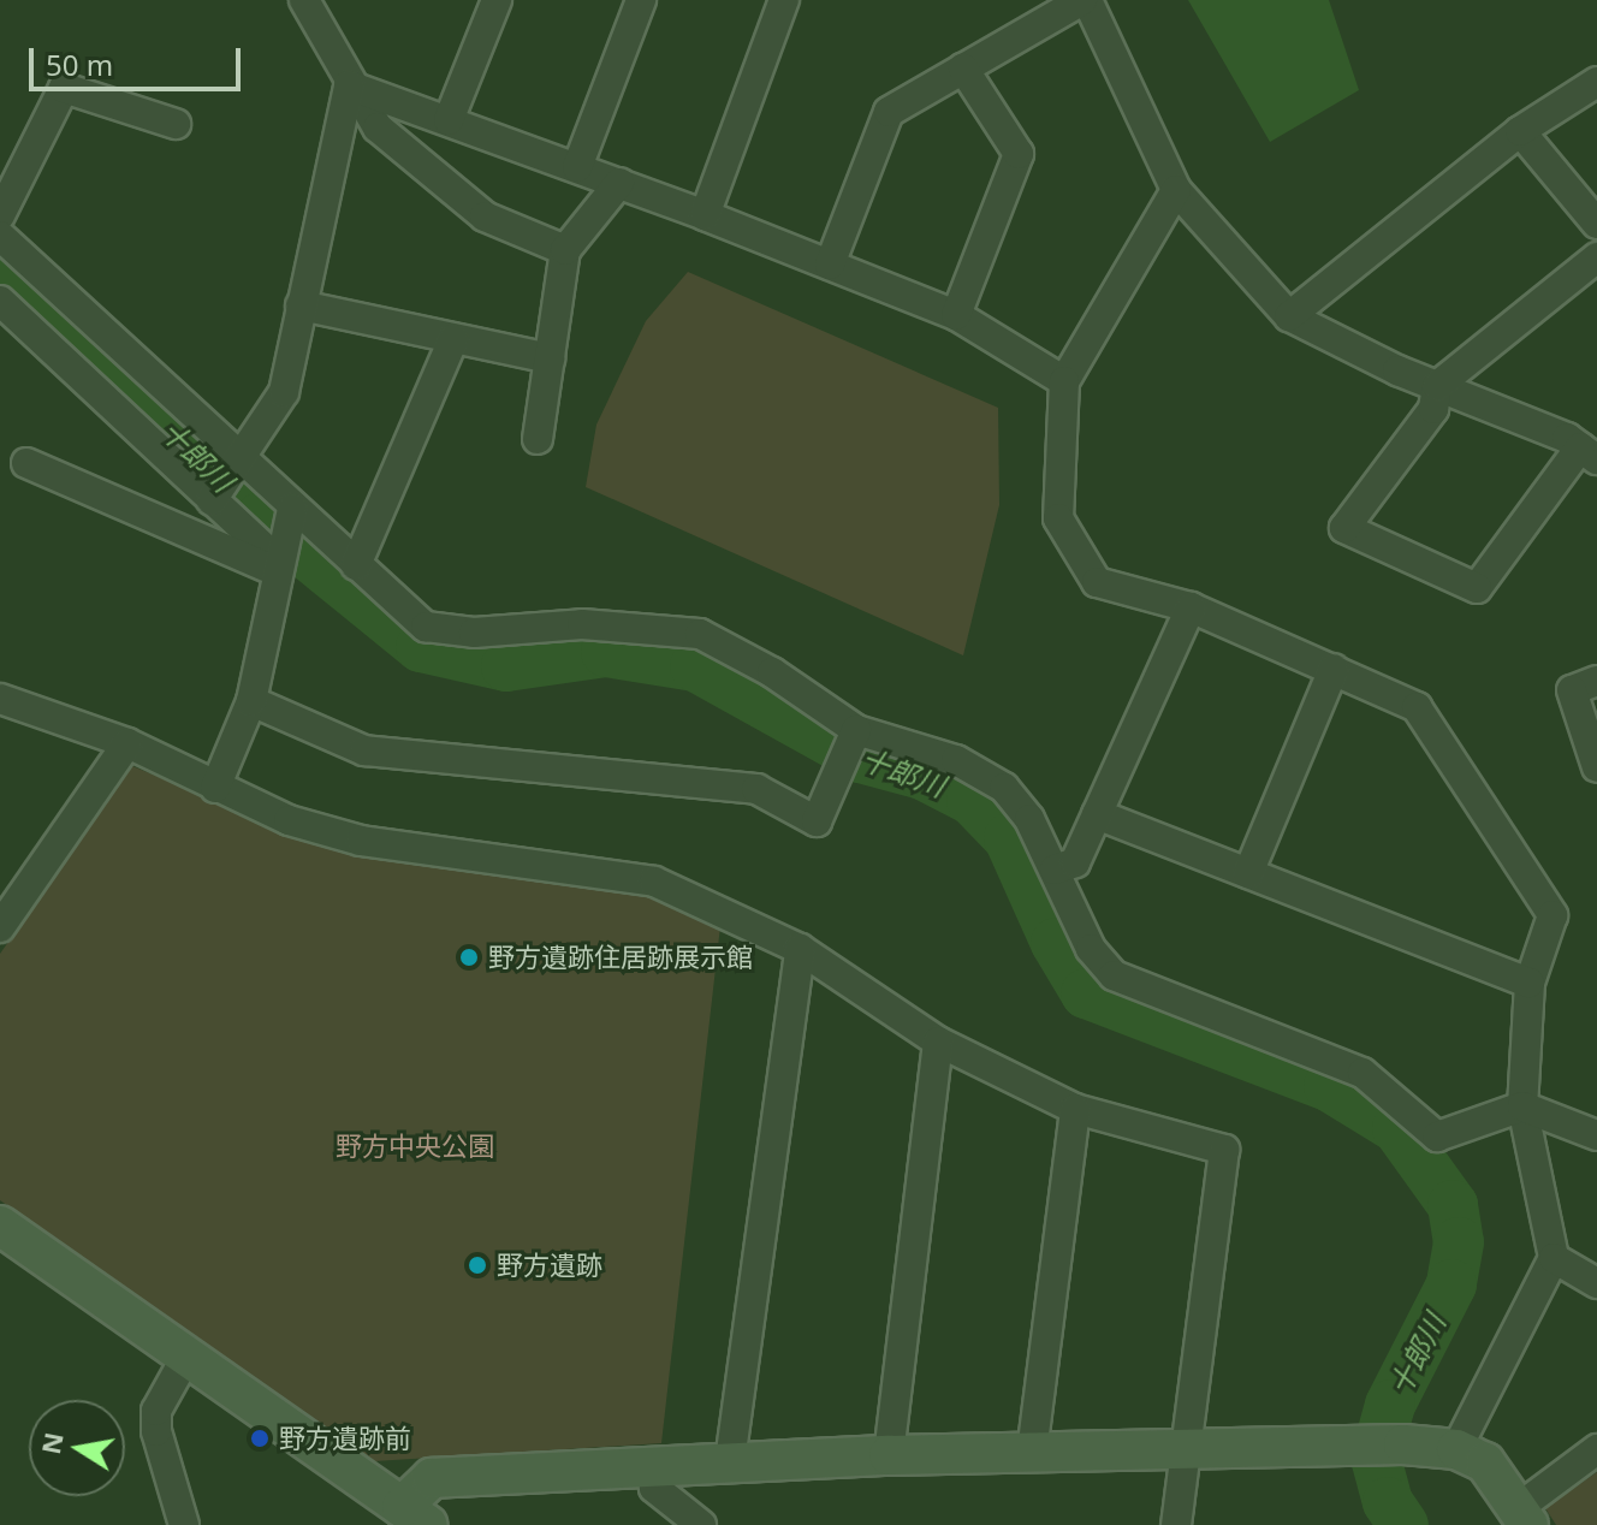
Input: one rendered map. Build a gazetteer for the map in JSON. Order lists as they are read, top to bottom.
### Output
{
  "water": ["十郎川"],
  "parks": ["野方中央公園"],
  "places": ["野方遺跡住居跡展示館", "野方遺跡", "野方遺跡前"],
  "scale_bar": "50 m",
  "north": "left"
}
